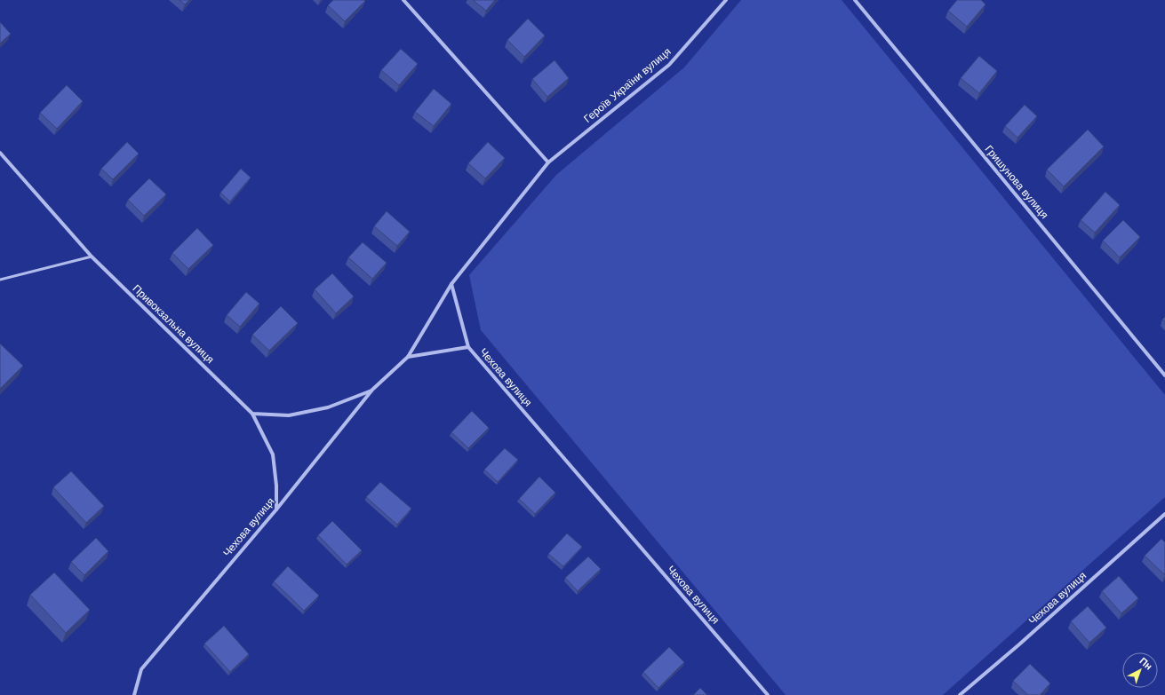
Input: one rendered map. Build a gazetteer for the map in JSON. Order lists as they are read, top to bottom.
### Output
{
  "streets": {
    "street": [
      "Героїв України вулиця",
      "Гришунова вулиця",
      "Привокзальна вулиця",
      "Чехова вулиця"
    ]
  },
  "crossings": [
    ["Героїв України вулиця", "Чехова вулиця"],
    ["Привокзальна вулиця", "Чехова вулиця"]
  ],
  "north": "top right"
}
